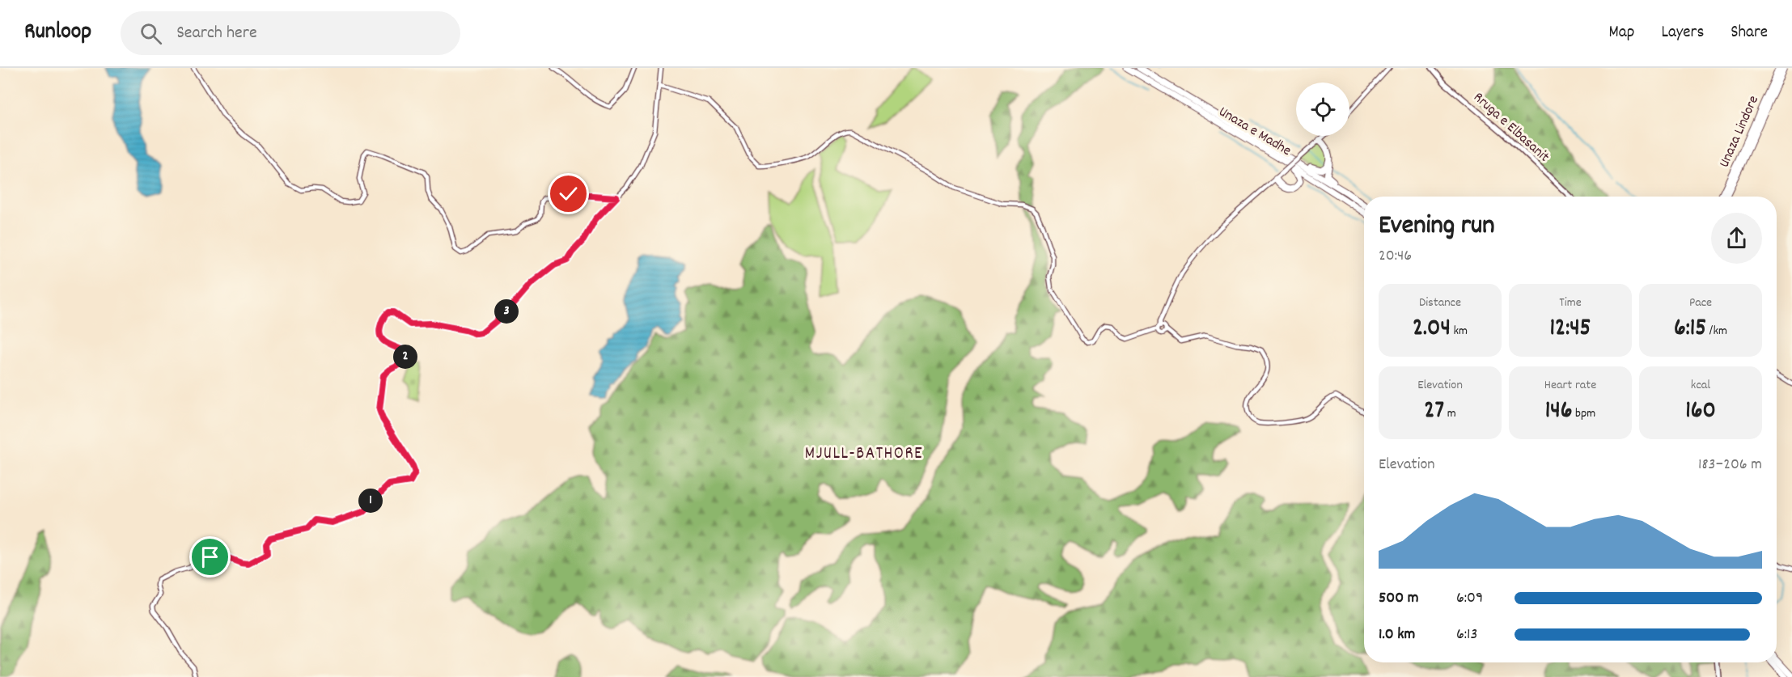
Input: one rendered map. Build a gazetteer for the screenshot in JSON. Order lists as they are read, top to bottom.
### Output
{
  "streets": {
    "highway": ["Unaza e Madhe", "Unaza Lindore"],
    "main road": ["Rruga e Elbasanit"]
  },
  "districts": ["MJULL-BATHORE"],
  "page": {
    "header": "Runloop",
    "search": "Search here",
    "nav": ["Map", "Layers", "Share"],
    "heading": ["Evening run", "20:46"],
    "stats": [
      ["Distance", "2.04 km"],
      ["Time", "12:45"],
      ["Pace", "6:15 /km"],
      ["Elevation", "27 m"],
      ["Heart rate", "146 bpm"],
      ["kcal", "160"]
    ],
    "pins": ["3", "2", "1"],
    "chart": ["Elevation", "183–206 m"],
    "list": [
      {
        "name": "500 m",
        "note": "6:09"
      },
      {
        "name": "1.0 km",
        "note": "6:13"
      }
    ]
  }
}
